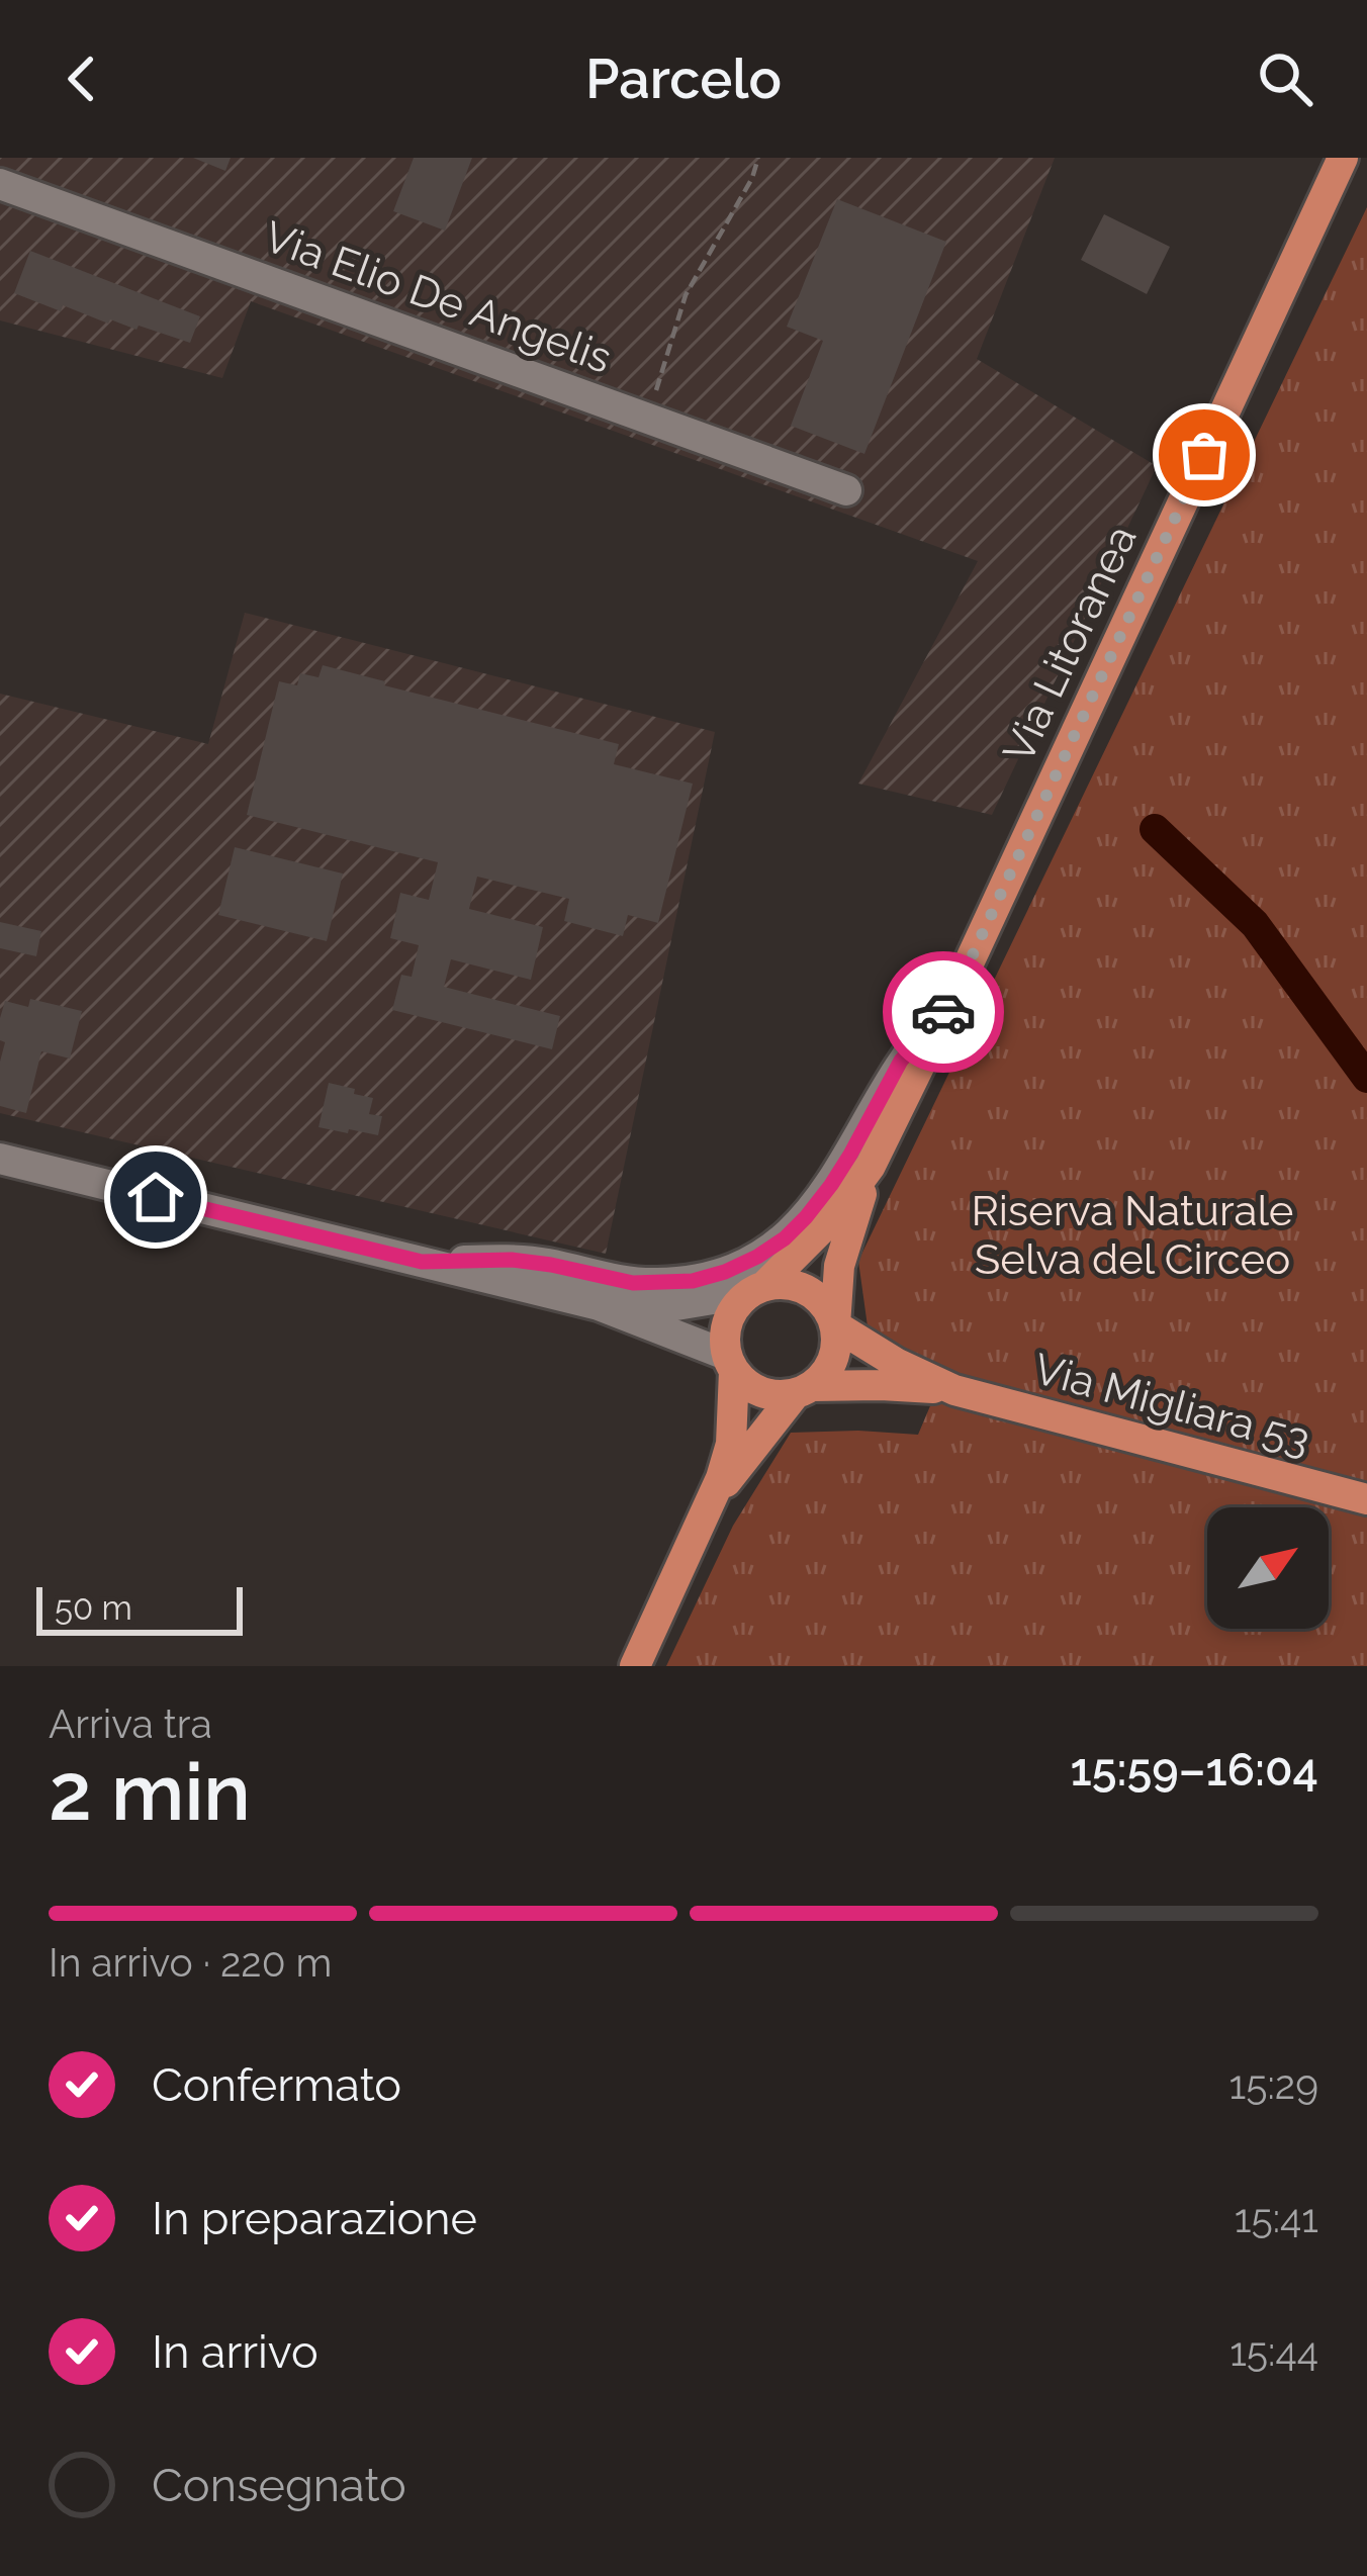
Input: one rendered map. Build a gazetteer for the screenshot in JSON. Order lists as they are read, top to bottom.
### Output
{
  "streets": {
    "main road": ["Via Litoranea", "Via Migliara 53"],
    "street": ["Via Elio De Angelis"]
  },
  "crossings": [
    ["Via Litoranea", "Via Migliara 53"]
  ],
  "parks": ["Riserva Naturale Selva del Circeo"],
  "scale_bar": "50 m",
  "north": "top right",
  "page": {
    "header": "Parcelo",
    "scale": "50 m",
    "heading": ["2 min", "Arriva tra", "15:59–16:04"],
    "bar": "In arrivo · 220 m",
    "list": [
      ["Confermato", "15:29"],
      ["In preparazione", "15:41"],
      ["In arrivo", "15:44"],
      "Consegnato"
    ]
  }
}
